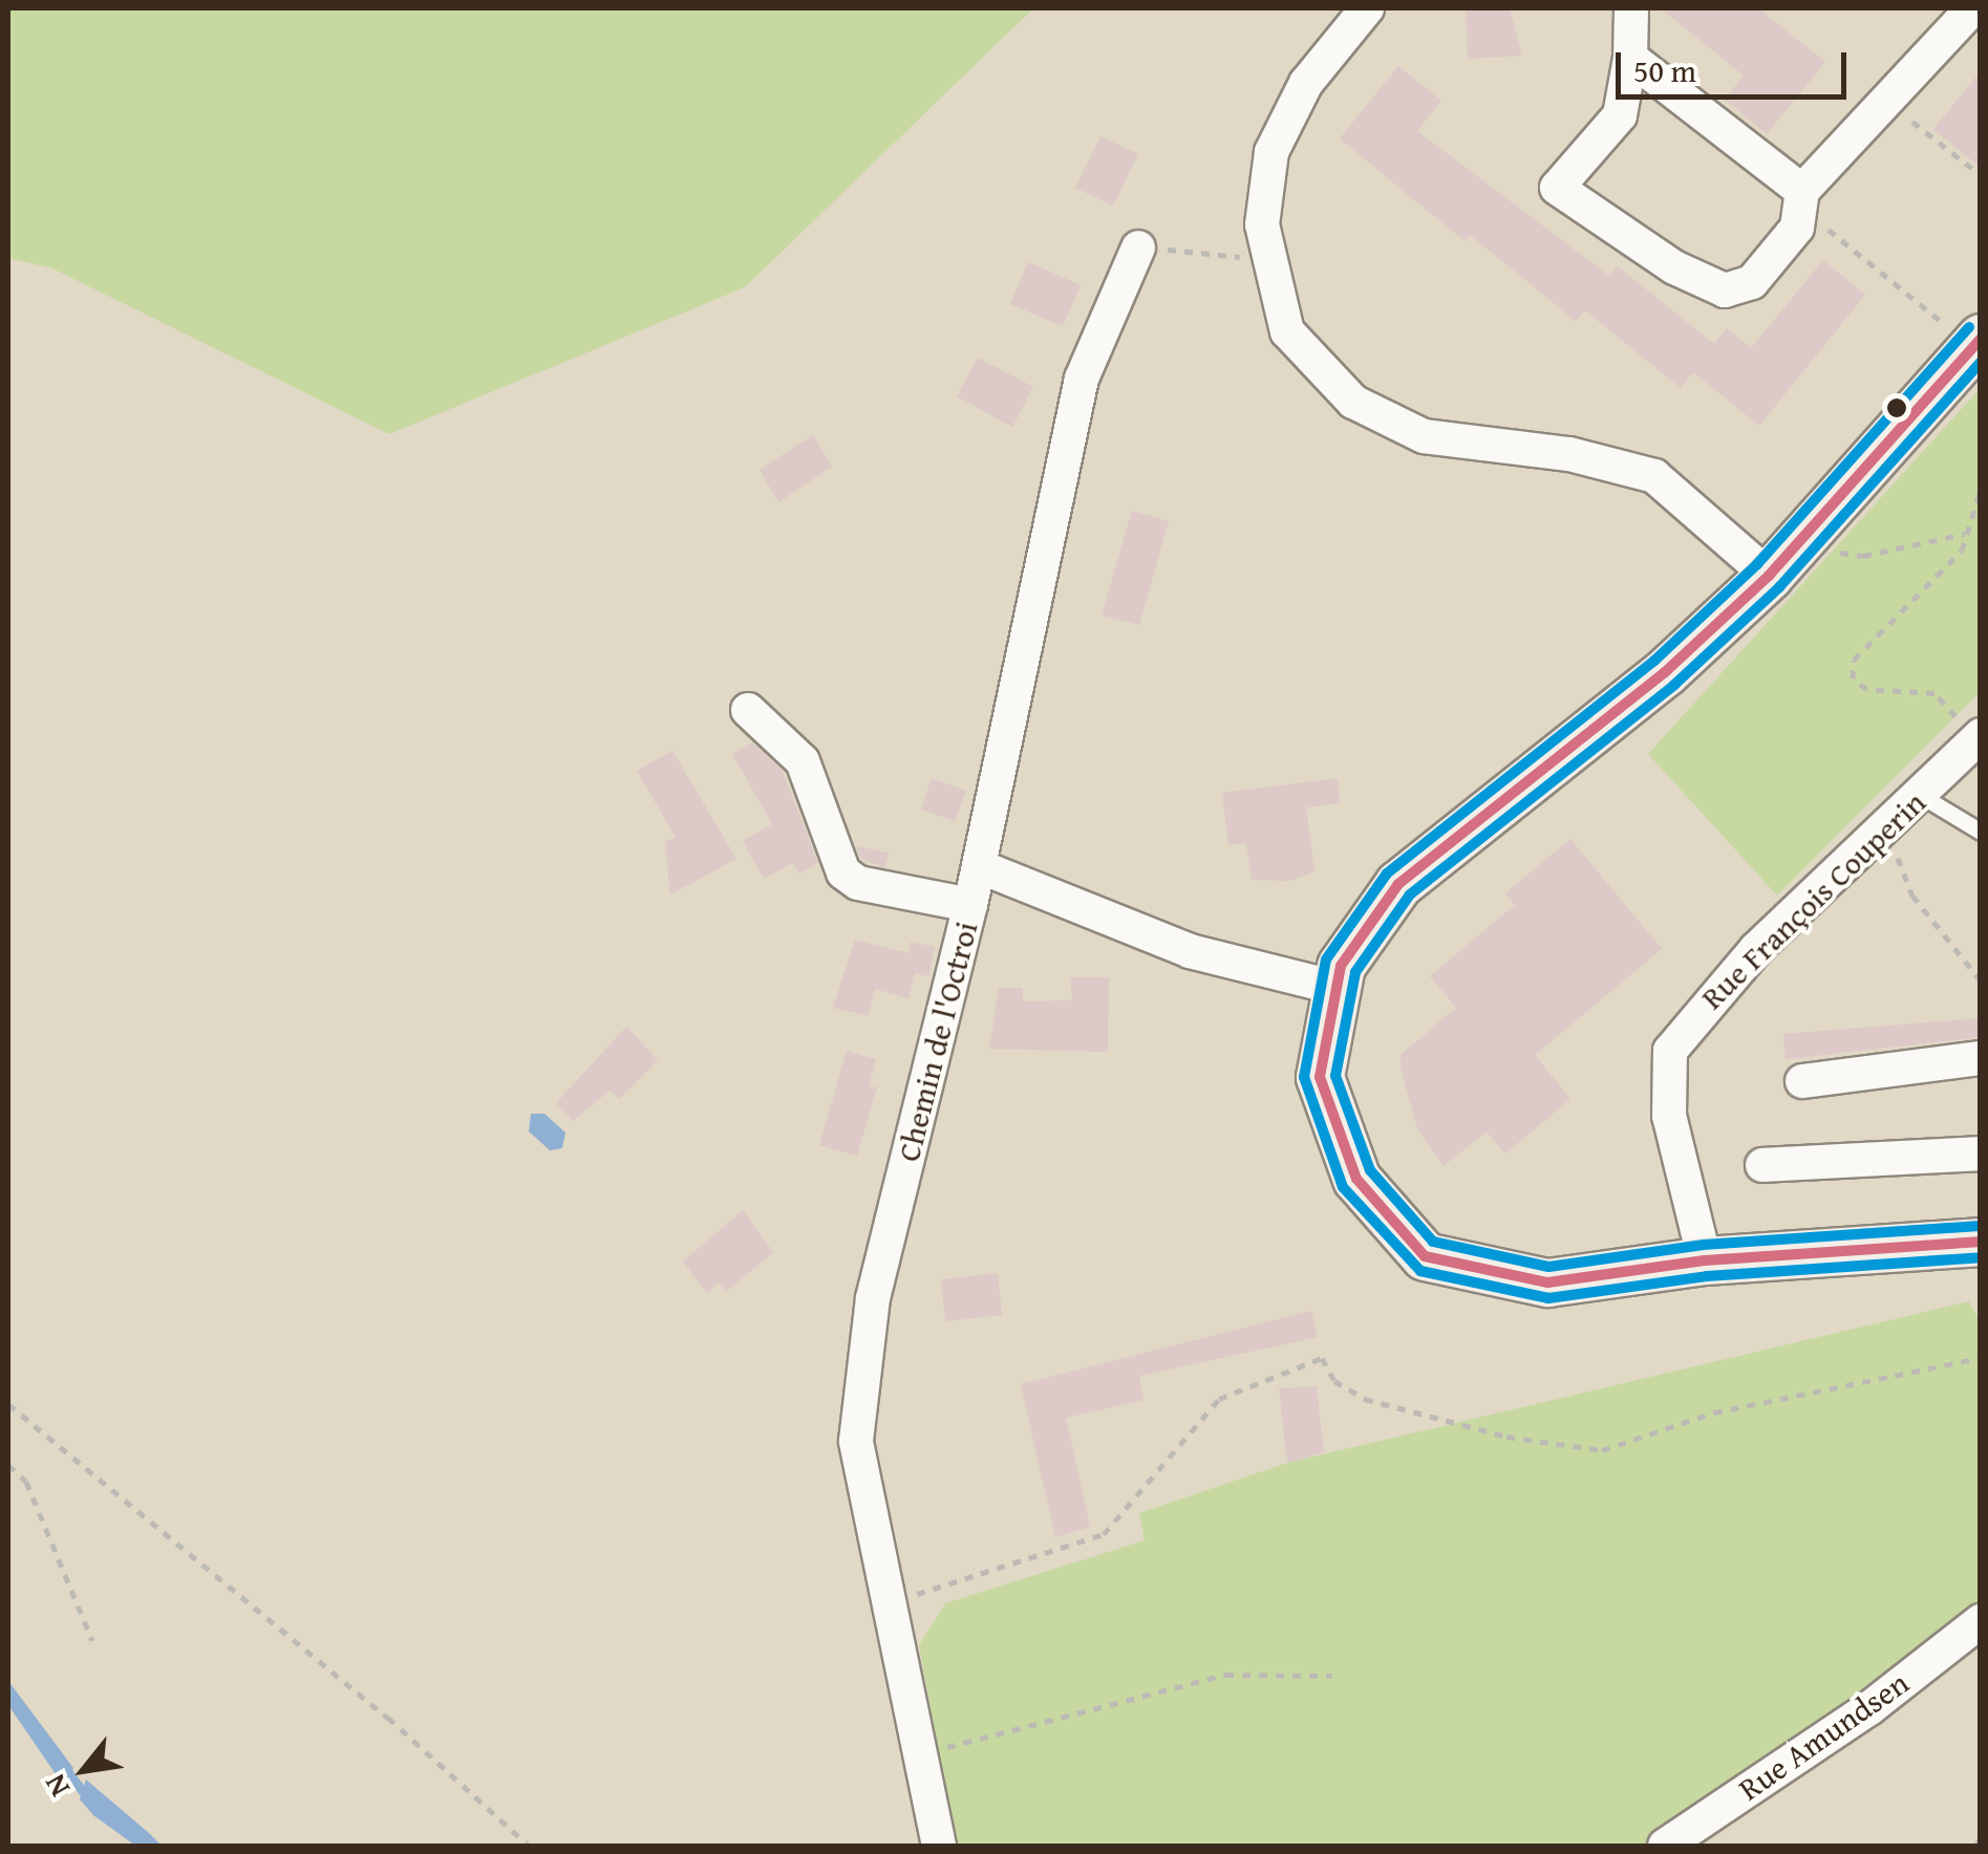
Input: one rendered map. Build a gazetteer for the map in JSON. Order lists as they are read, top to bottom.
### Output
{
  "streets": {
    "street": ["Rue François Couperin", "Chemin de l'Octroi", "Rue Amundsen"]
  },
  "scale_bar": "50 m",
  "north": "bottom left"
}
